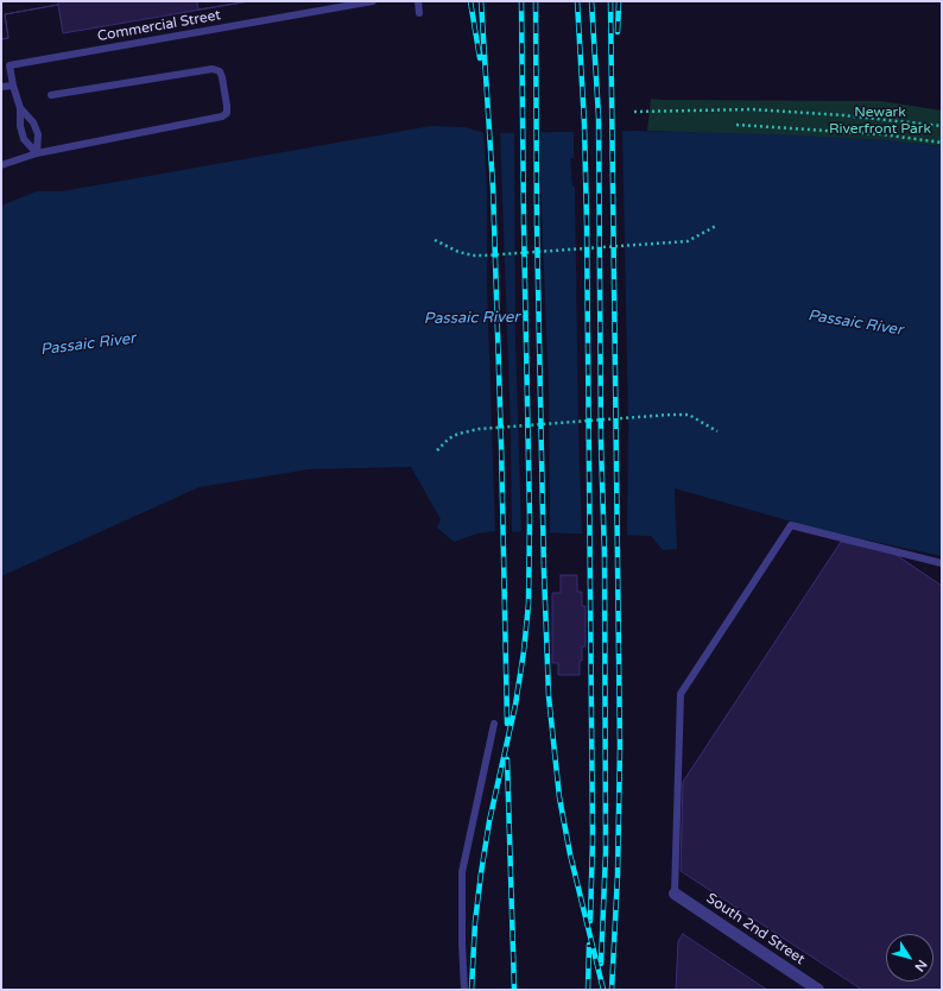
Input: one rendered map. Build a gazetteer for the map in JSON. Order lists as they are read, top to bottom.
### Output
{
  "streets": {
    "street": ["South 2nd Street"],
    "lane": ["Commercial Street"]
  },
  "water": ["Passaic River"],
  "parks": ["Newark Riverfront Park"],
  "north": "bottom right"
}
